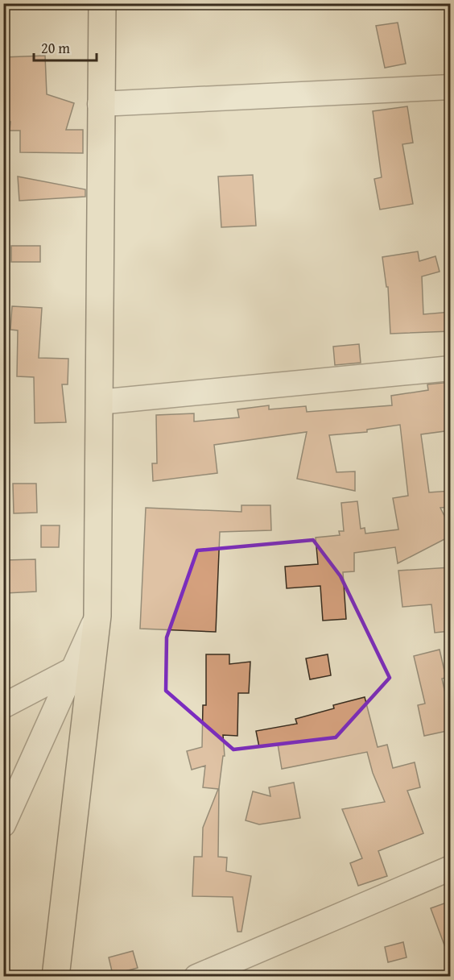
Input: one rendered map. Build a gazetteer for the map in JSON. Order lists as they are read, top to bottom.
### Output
{
  "scale_bar": "20 m"
}
